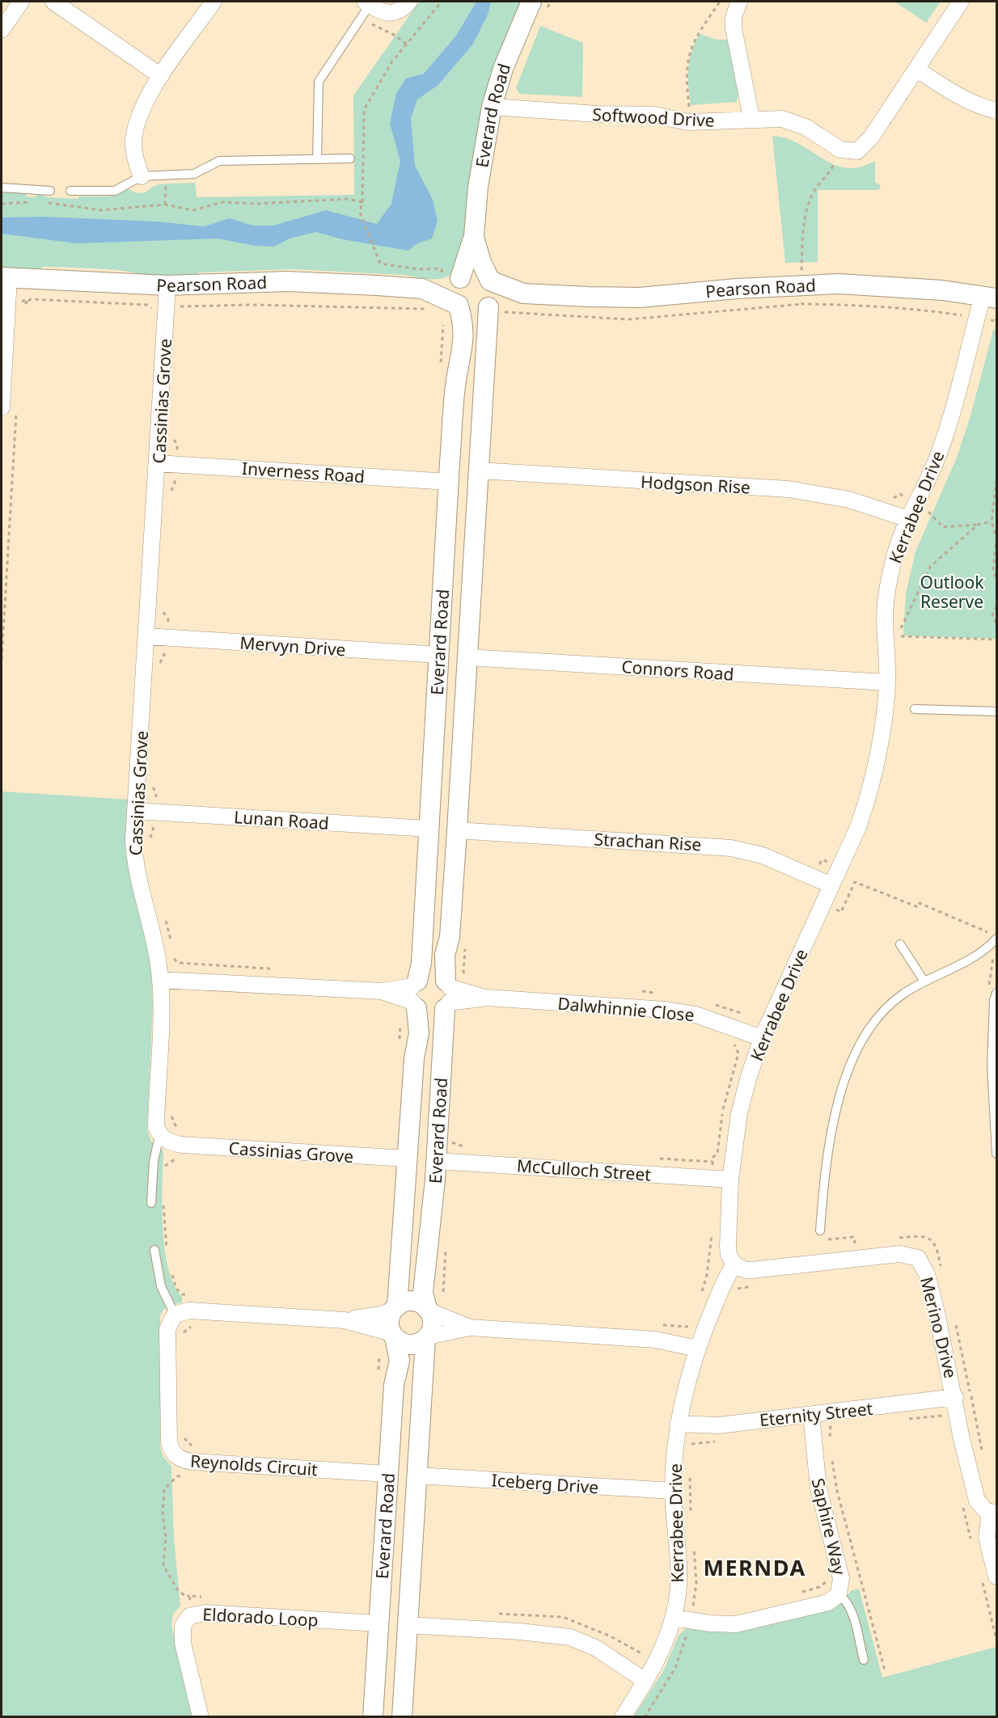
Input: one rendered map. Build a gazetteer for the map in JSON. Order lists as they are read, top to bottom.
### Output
{
  "streets": {
    "street": [
      "Everard Road",
      "Softwood Drive",
      "Pearson Road",
      "Cassinias Grove",
      "Inverness Road",
      "Hodgson Rise",
      "Kerrabee Drive",
      "Mervyn Drive",
      "Connors Road",
      "Lunan Road",
      "Strachan Rise",
      "Dalwhinnie Close",
      "McCulloch Street",
      "Merino Drive",
      "Eternity Street",
      "Reynolds Circuit",
      "Iceberg Drive",
      "Saphire Way",
      "Eldorado Loop"
    ]
  },
  "crossings": [
    ["Everard Road", "Softwood Drive"],
    ["Everard Road", "Pearson Road"],
    ["Everard Road", "Cassinias Grove"],
    ["Everard Road", "Inverness Road"],
    ["Everard Road", "Hodgson Rise"],
    ["Everard Road", "Mervyn Drive"],
    ["Everard Road", "Connors Road"],
    ["Everard Road", "Lunan Road"],
    ["Everard Road", "Strachan Rise"],
    ["Everard Road", "Dalwhinnie Close"],
    ["Everard Road", "McCulloch Street"],
    ["Everard Road", "Reynolds Circuit"],
    ["Everard Road", "Iceberg Drive"],
    ["Everard Road", "Eldorado Loop"],
    ["Pearson Road", "Cassinias Grove"],
    ["Pearson Road", "Kerrabee Drive"],
    ["Cassinias Grove", "Inverness Road"],
    ["Cassinias Grove", "Mervyn Drive"],
    ["Cassinias Grove", "Lunan Road"],
    ["Hodgson Rise", "Kerrabee Drive"],
    ["Kerrabee Drive", "Connors Road"],
    ["Kerrabee Drive", "Strachan Rise"],
    ["Kerrabee Drive", "Dalwhinnie Close"],
    ["Kerrabee Drive", "McCulloch Street"],
    ["Kerrabee Drive", "Merino Drive"],
    ["Kerrabee Drive", "Eternity Street"],
    ["Kerrabee Drive", "Iceberg Drive"],
    ["Merino Drive", "Eternity Street"],
    ["Eternity Street", "Saphire Way"]
  ],
  "districts": ["MERNDA"],
  "parks": ["Outlook Reserve"]
}
